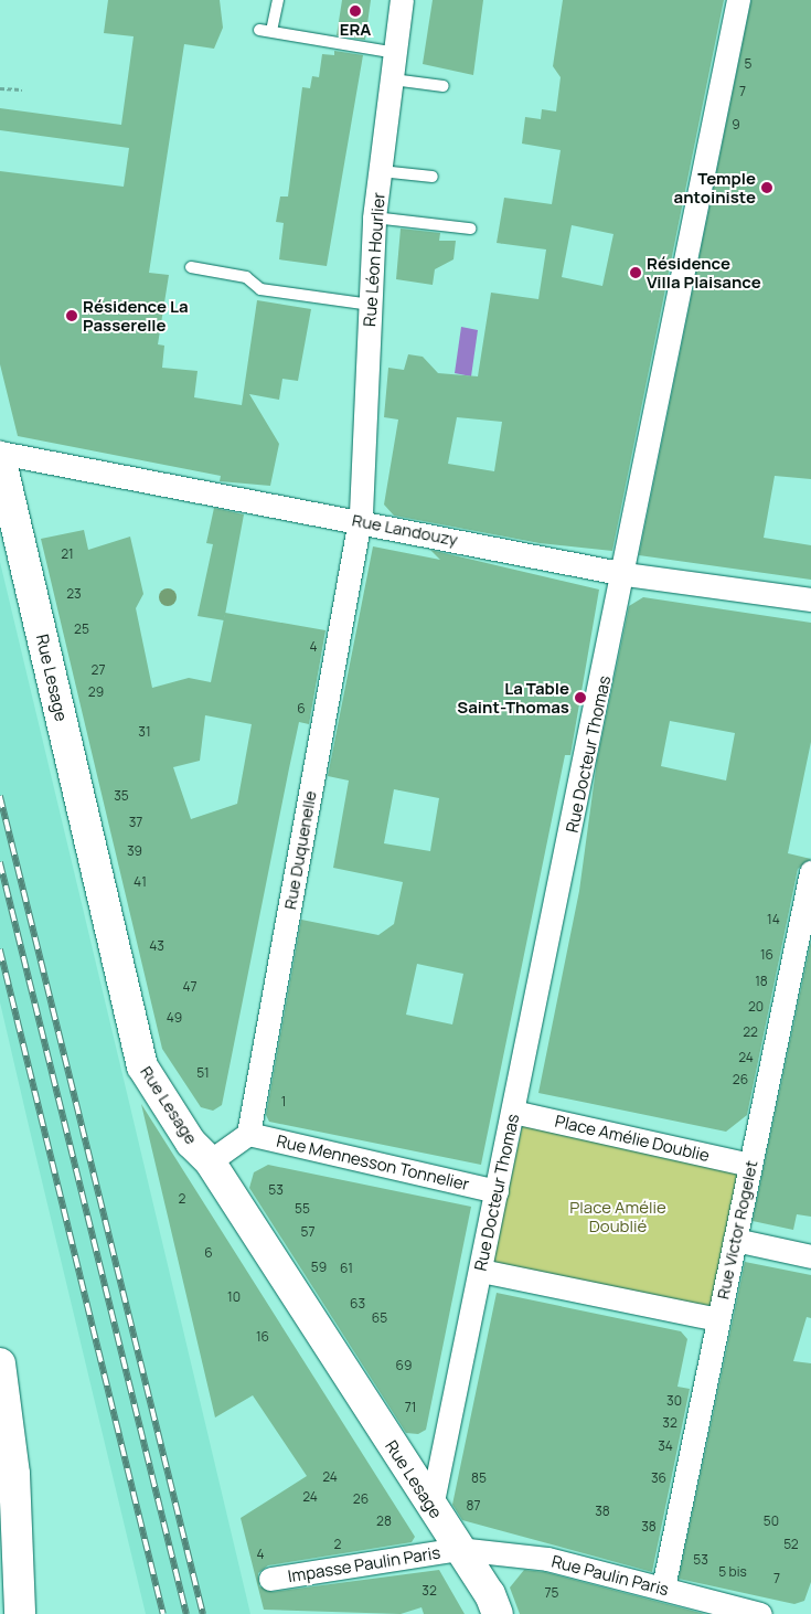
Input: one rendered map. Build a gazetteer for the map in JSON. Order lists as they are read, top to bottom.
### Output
{
  "streets": {
    "street": [
      "Rue Léon Hourlier",
      "Rue Landouzy",
      "Rue Lesage",
      "Rue Docteur Thomas",
      "Rue Duquenelle",
      "Place Amélie Doublie",
      "Rue Mennesson Tonnelier",
      "Rue Victor Rogelet",
      "Impasse Paulin Paris",
      "Rue Paulin Paris"
    ]
  },
  "crossings": [
    ["Rue Léon Hourlier", "Rue Landouzy"],
    ["Rue Léon Hourlier", "Rue Duquenelle"],
    ["Rue Landouzy", "Rue Docteur Thomas"],
    ["Rue Landouzy", "Rue Duquenelle"],
    ["Rue Lesage", "Rue Docteur Thomas"],
    ["Rue Lesage", "Impasse Paulin Paris"],
    ["Rue Lesage", "Rue Paulin Paris"],
    ["Rue Docteur Thomas", "Place Amélie Doublie"],
    ["Rue Docteur Thomas", "Rue Mennesson Tonnelier"],
    ["Rue Duquenelle", "Rue Mennesson Tonnelier"],
    ["Place Amélie Doublie", "Rue Victor Rogelet"],
    ["Rue Victor Rogelet", "Rue Paulin Paris"],
    ["Impasse Paulin Paris", "Rue Paulin Paris"]
  ],
  "parks": ["Place Amélie Doublié"],
  "places": [
    "ERA",
    "Temple antoiniste",
    "Résidence Villa Plaisance",
    "Résidence La Passerelle",
    "La Table Saint-Thomas"
  ],
  "house_numbers": [
    "5",
    "7",
    "9",
    "21",
    "23",
    "25",
    "4",
    "27",
    "29",
    "6",
    "31",
    "35",
    "37",
    "39",
    "41",
    "14",
    "43",
    "16",
    "18",
    "47",
    "20",
    "49",
    "22",
    "24",
    "51",
    "26",
    "1",
    "53",
    "2",
    "55",
    "57",
    "6",
    "59",
    "61",
    "10",
    "63",
    "65",
    "16",
    "69",
    "30",
    "71",
    "32",
    "34",
    "24",
    "85",
    "36",
    "24",
    "26",
    "87",
    "38",
    "28",
    "50",
    "38",
    "2",
    "52",
    "4",
    "53",
    "5 bis",
    "7",
    "32",
    "75"
  ]
}
